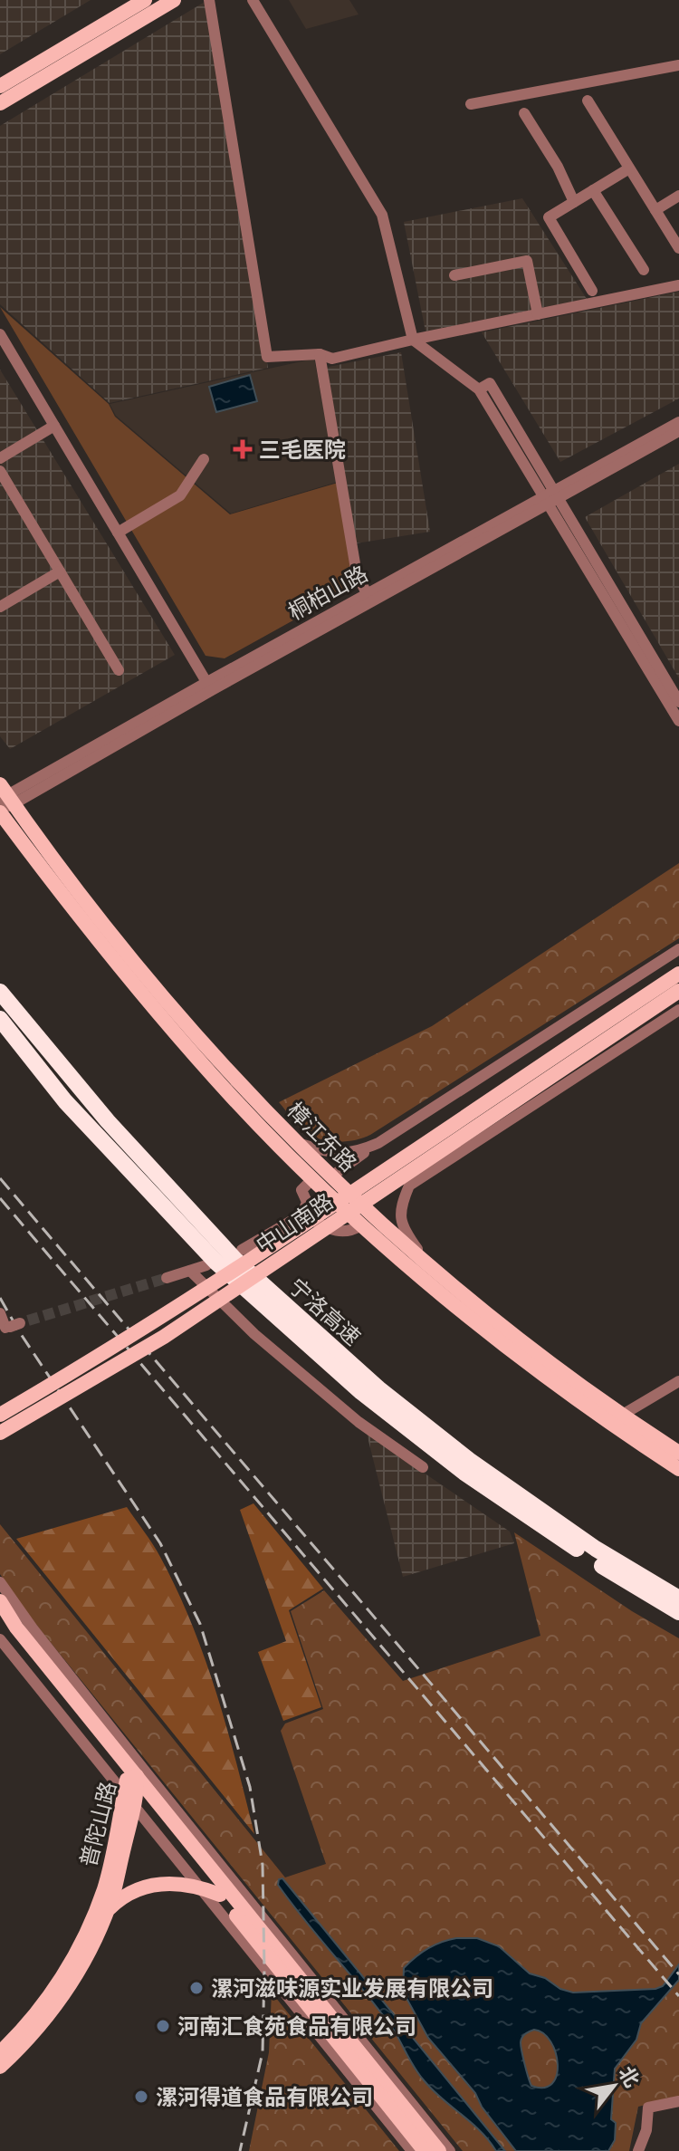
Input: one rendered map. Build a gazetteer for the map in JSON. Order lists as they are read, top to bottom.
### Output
{
  "streets": {
    "highway": ["宁洛高速"],
    "main road": ["樟江东路", "中山南路", "普陀山路"],
    "street": ["桐柏山路"]
  },
  "crossings": [
    ["桐柏山路", "樟江东路"]
  ],
  "places": {
    "health": ["三毛医院"],
    "other": ["漯河滋味源实业发展有限公司", "河南汇食苑食品有限公司", "漯河得道食品有限公司"]
  },
  "north": "top right"
}
